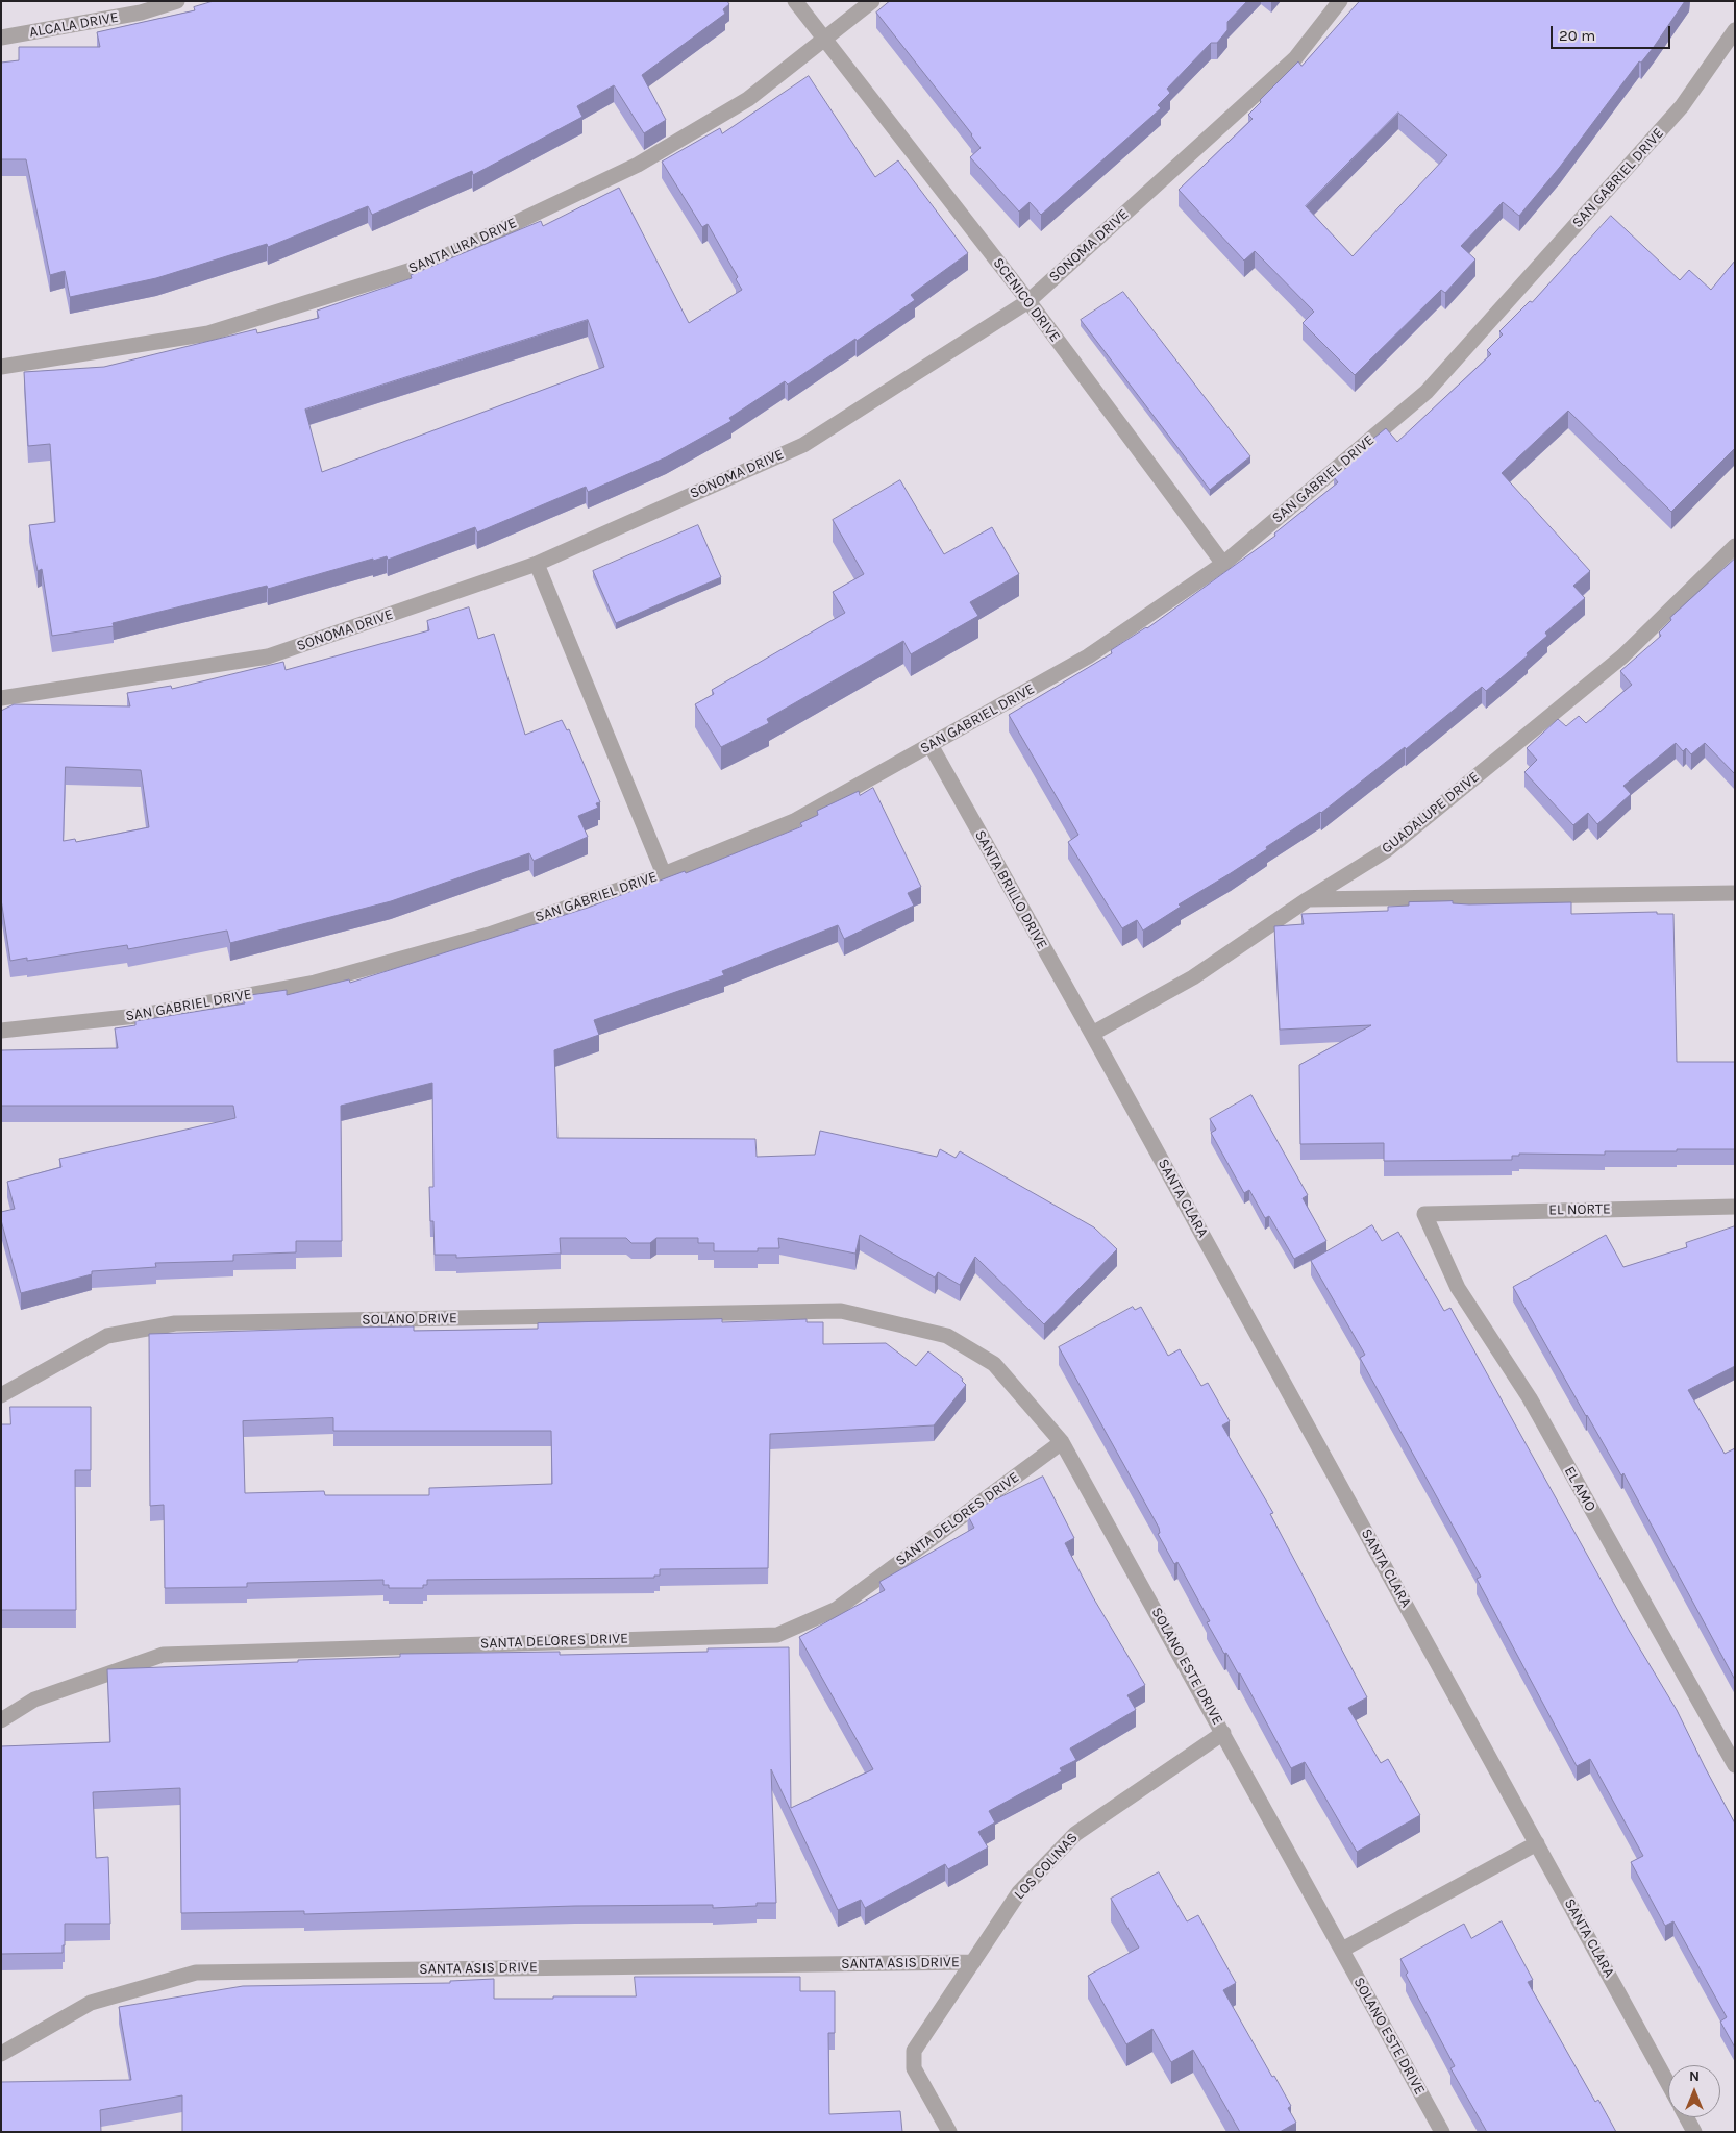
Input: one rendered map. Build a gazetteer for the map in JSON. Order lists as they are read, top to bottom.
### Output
{
  "streets": {
    "lane": [
      "ALCALA DRIVE",
      "SAN GABRIEL DRIVE",
      "SANTA LIRA DRIVE",
      "SONOMA DRIVE",
      "SCENICO DRIVE",
      "GUADALUPE DRIVE",
      "SANTA BRILLO DRIVE",
      "SANTA CLARA",
      "EL NORTE",
      "SOLANO DRIVE",
      "EL AMO",
      "SANTA DELORES DRIVE",
      "SOLANO ESTE DRIVE",
      "LOS COLINAS",
      "SANTA ASIS DRIVE"
    ]
  },
  "crossings": [
    ["SAN GABRIEL DRIVE", "SCENICO DRIVE"],
    ["SAN GABRIEL DRIVE", "SANTA BRILLO DRIVE"],
    ["SANTA LIRA DRIVE", "SCENICO DRIVE"],
    ["SONOMA DRIVE", "SCENICO DRIVE"],
    ["GUADALUPE DRIVE", "SANTA BRILLO DRIVE"],
    ["GUADALUPE DRIVE", "SANTA CLARA"],
    ["SANTA BRILLO DRIVE", "SANTA CLARA"],
    ["EL NORTE", "EL AMO"],
    ["SOLANO DRIVE", "SOLANO ESTE DRIVE"],
    ["SANTA DELORES DRIVE", "SOLANO ESTE DRIVE"],
    ["SOLANO ESTE DRIVE", "LOS COLINAS"],
    ["LOS COLINAS", "SANTA ASIS DRIVE"]
  ],
  "scale_bar": "20 m",
  "north": "top"
}
